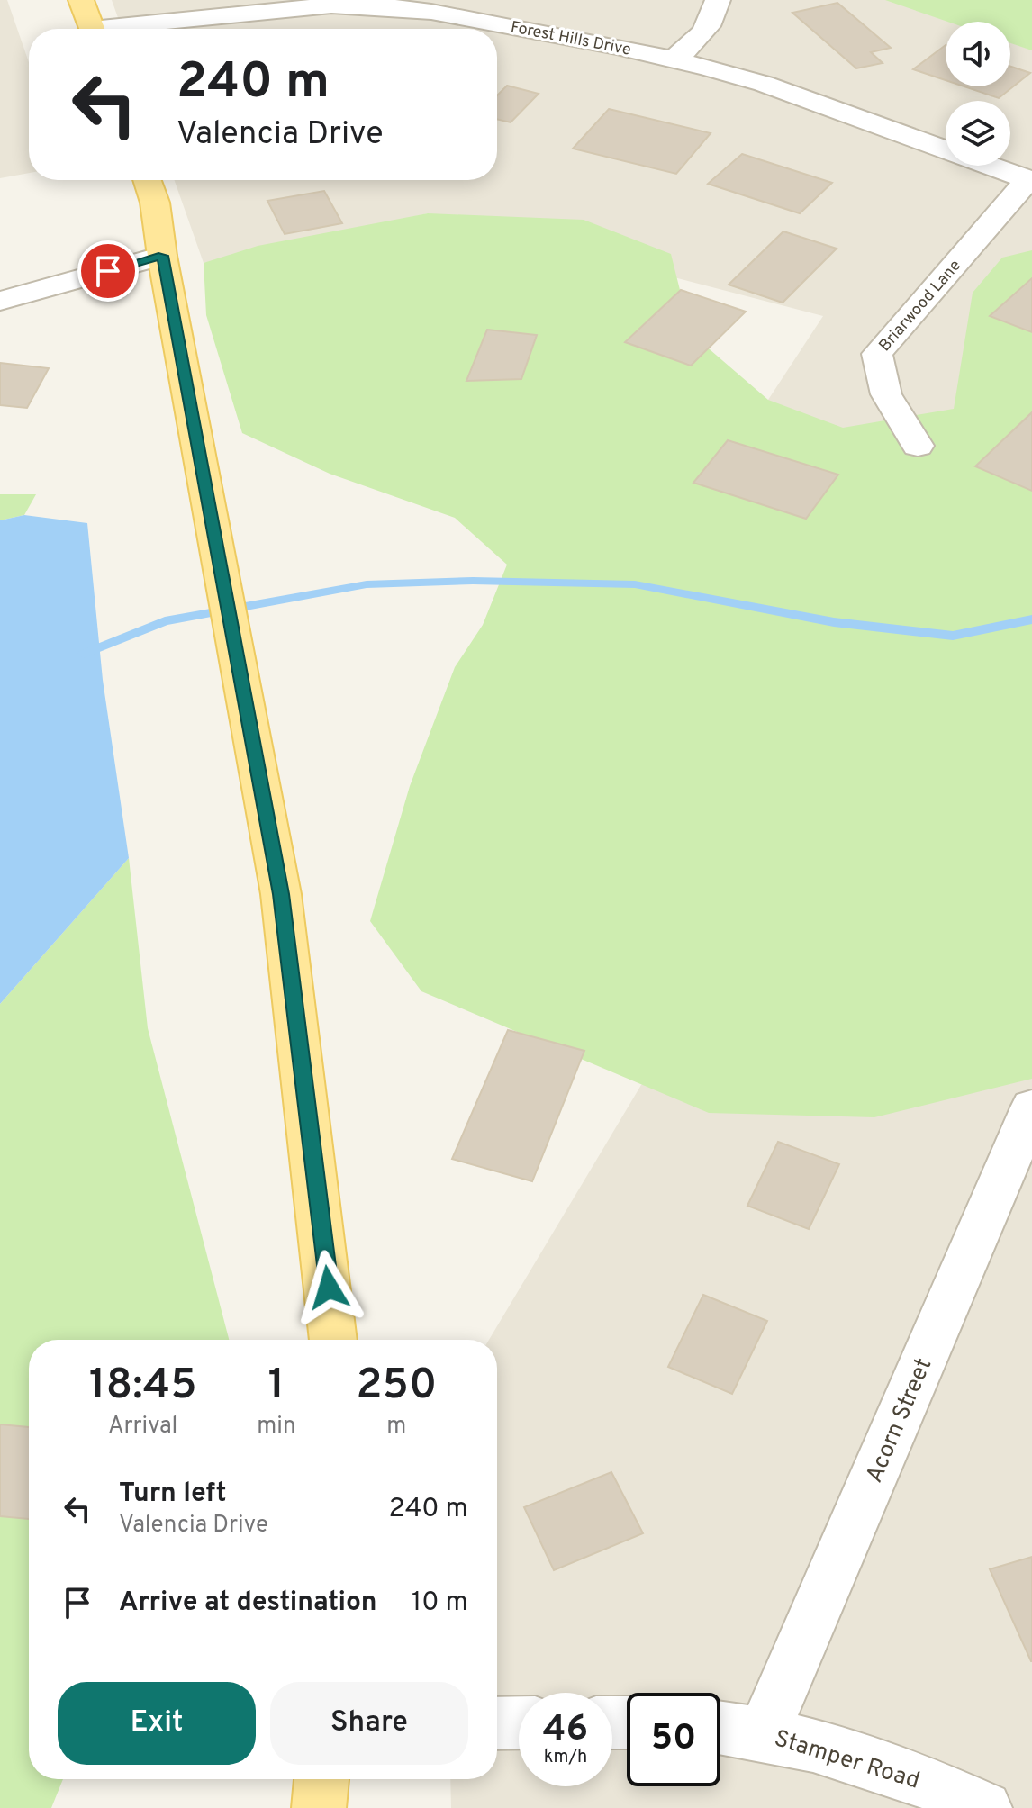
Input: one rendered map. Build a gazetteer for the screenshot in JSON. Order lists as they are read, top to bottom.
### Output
{
  "streets": {
    "street": [
      "Forest Hills Drive",
      "Briarwood Lane",
      "Acorn Street",
      "Stamper Road"
    ]
  },
  "crossings": [
    ["Forest Hills Drive", "Briarwood Lane"],
    ["Acorn Street", "Stamper Road"]
  ],
  "page": {
    "turn": ["240 m", "Valencia Drive"],
    "eta": [
      "18:45",
      "Arrival",
      "1",
      "min",
      "250",
      "m"
    ],
    "list": [
      {
        "name": "Turn left",
        "note": "Valencia Drive",
        "value": "240 m"
      },
      {
        "name": "Arrive at destination",
        "value": "10 m"
      }
    ],
    "buttons": ["Exit", "Share"],
    "speed": "46 km/h",
    "limit": "50"
  }
}
